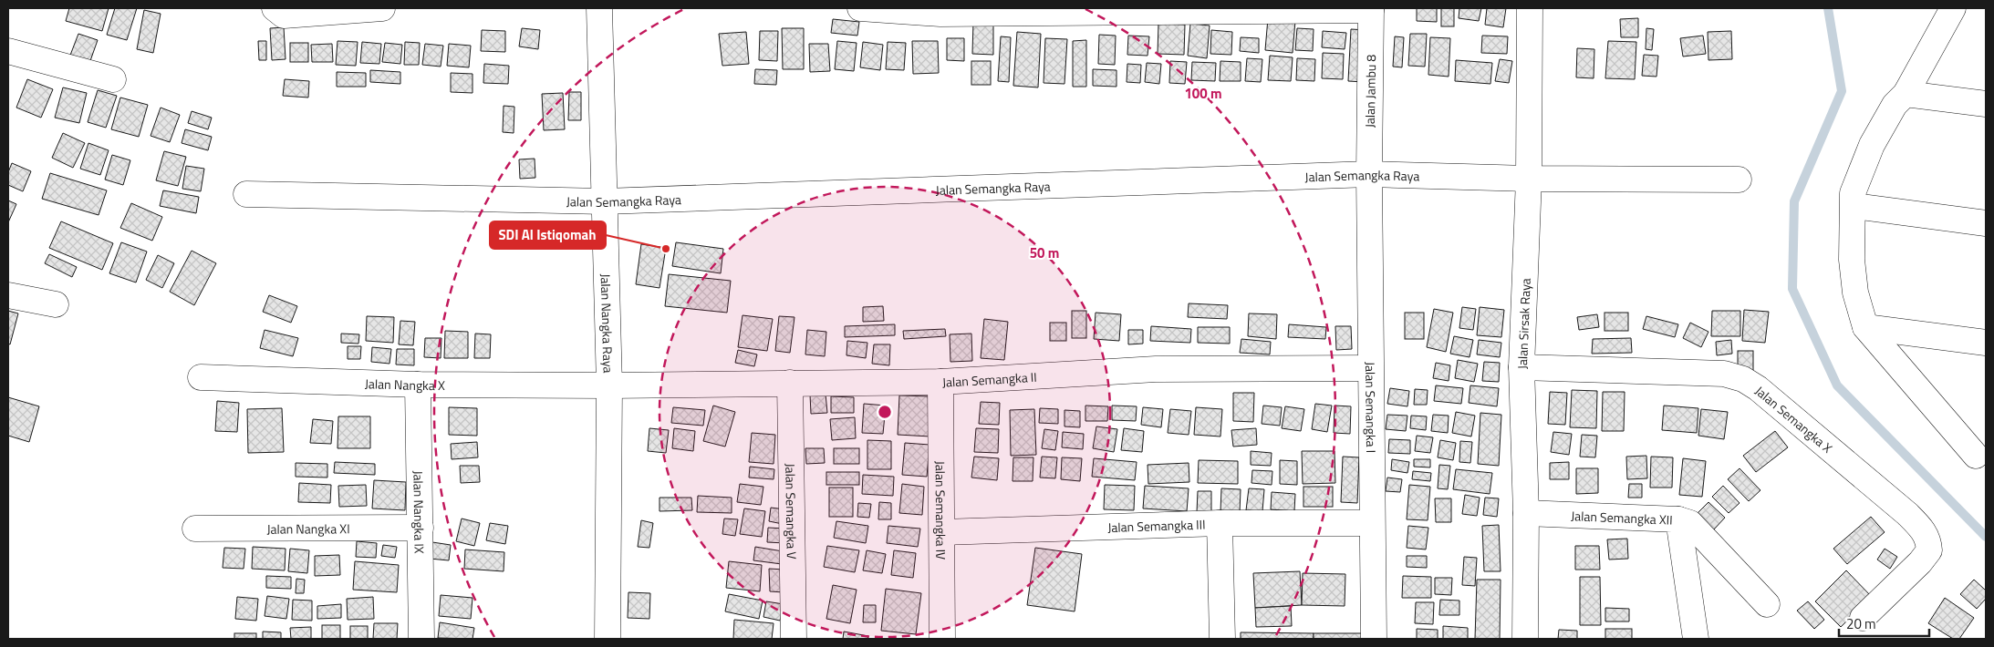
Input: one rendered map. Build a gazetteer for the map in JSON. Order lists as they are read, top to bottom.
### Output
{
  "streets": {
    "street": [
      "Jalan Jambu 8",
      "Jalan Semangka Raya",
      "Jalan Nangka Raya",
      "Jalan Sirsak Raya",
      "Jalan Semangka II",
      "Jalan Nangka X",
      "Jalan Semangka I",
      "Jalan Semangka X",
      "Jalan Semangka IV",
      "Jalan Semangka V",
      "Jalan Nangka IX",
      "Jalan Semangka XII",
      "Jalan Semangka III",
      "Jalan Nangka XI"
    ]
  },
  "crossings": [
    ["Jalan Jambu 8", "Jalan Semangka Raya"],
    ["Jalan Jambu 8", "Jalan Semangka I"],
    ["Jalan Semangka Raya", "Jalan Nangka Raya"],
    ["Jalan Semangka Raya", "Jalan Sirsak Raya"],
    ["Jalan Semangka Raya", "Jalan Semangka I"],
    ["Jalan Nangka Raya", "Jalan Semangka II"],
    ["Jalan Nangka Raya", "Jalan Nangka X"],
    ["Jalan Sirsak Raya", "Jalan Semangka X"],
    ["Jalan Sirsak Raya", "Jalan Semangka XII"],
    ["Jalan Semangka II", "Jalan Nangka X"],
    ["Jalan Semangka II", "Jalan Semangka I"],
    ["Jalan Semangka II", "Jalan Semangka IV"],
    ["Jalan Semangka II", "Jalan Semangka V"],
    ["Jalan Nangka X", "Jalan Nangka IX"],
    ["Jalan Semangka I", "Jalan Semangka III"],
    ["Jalan Semangka IV", "Jalan Semangka III"],
    ["Jalan Nangka IX", "Jalan Nangka XI"]
  ],
  "places": ["SDI Al Istiqomah"],
  "scale_bar": "20 m",
  "rings": ["100 m", "50 m"]
}
